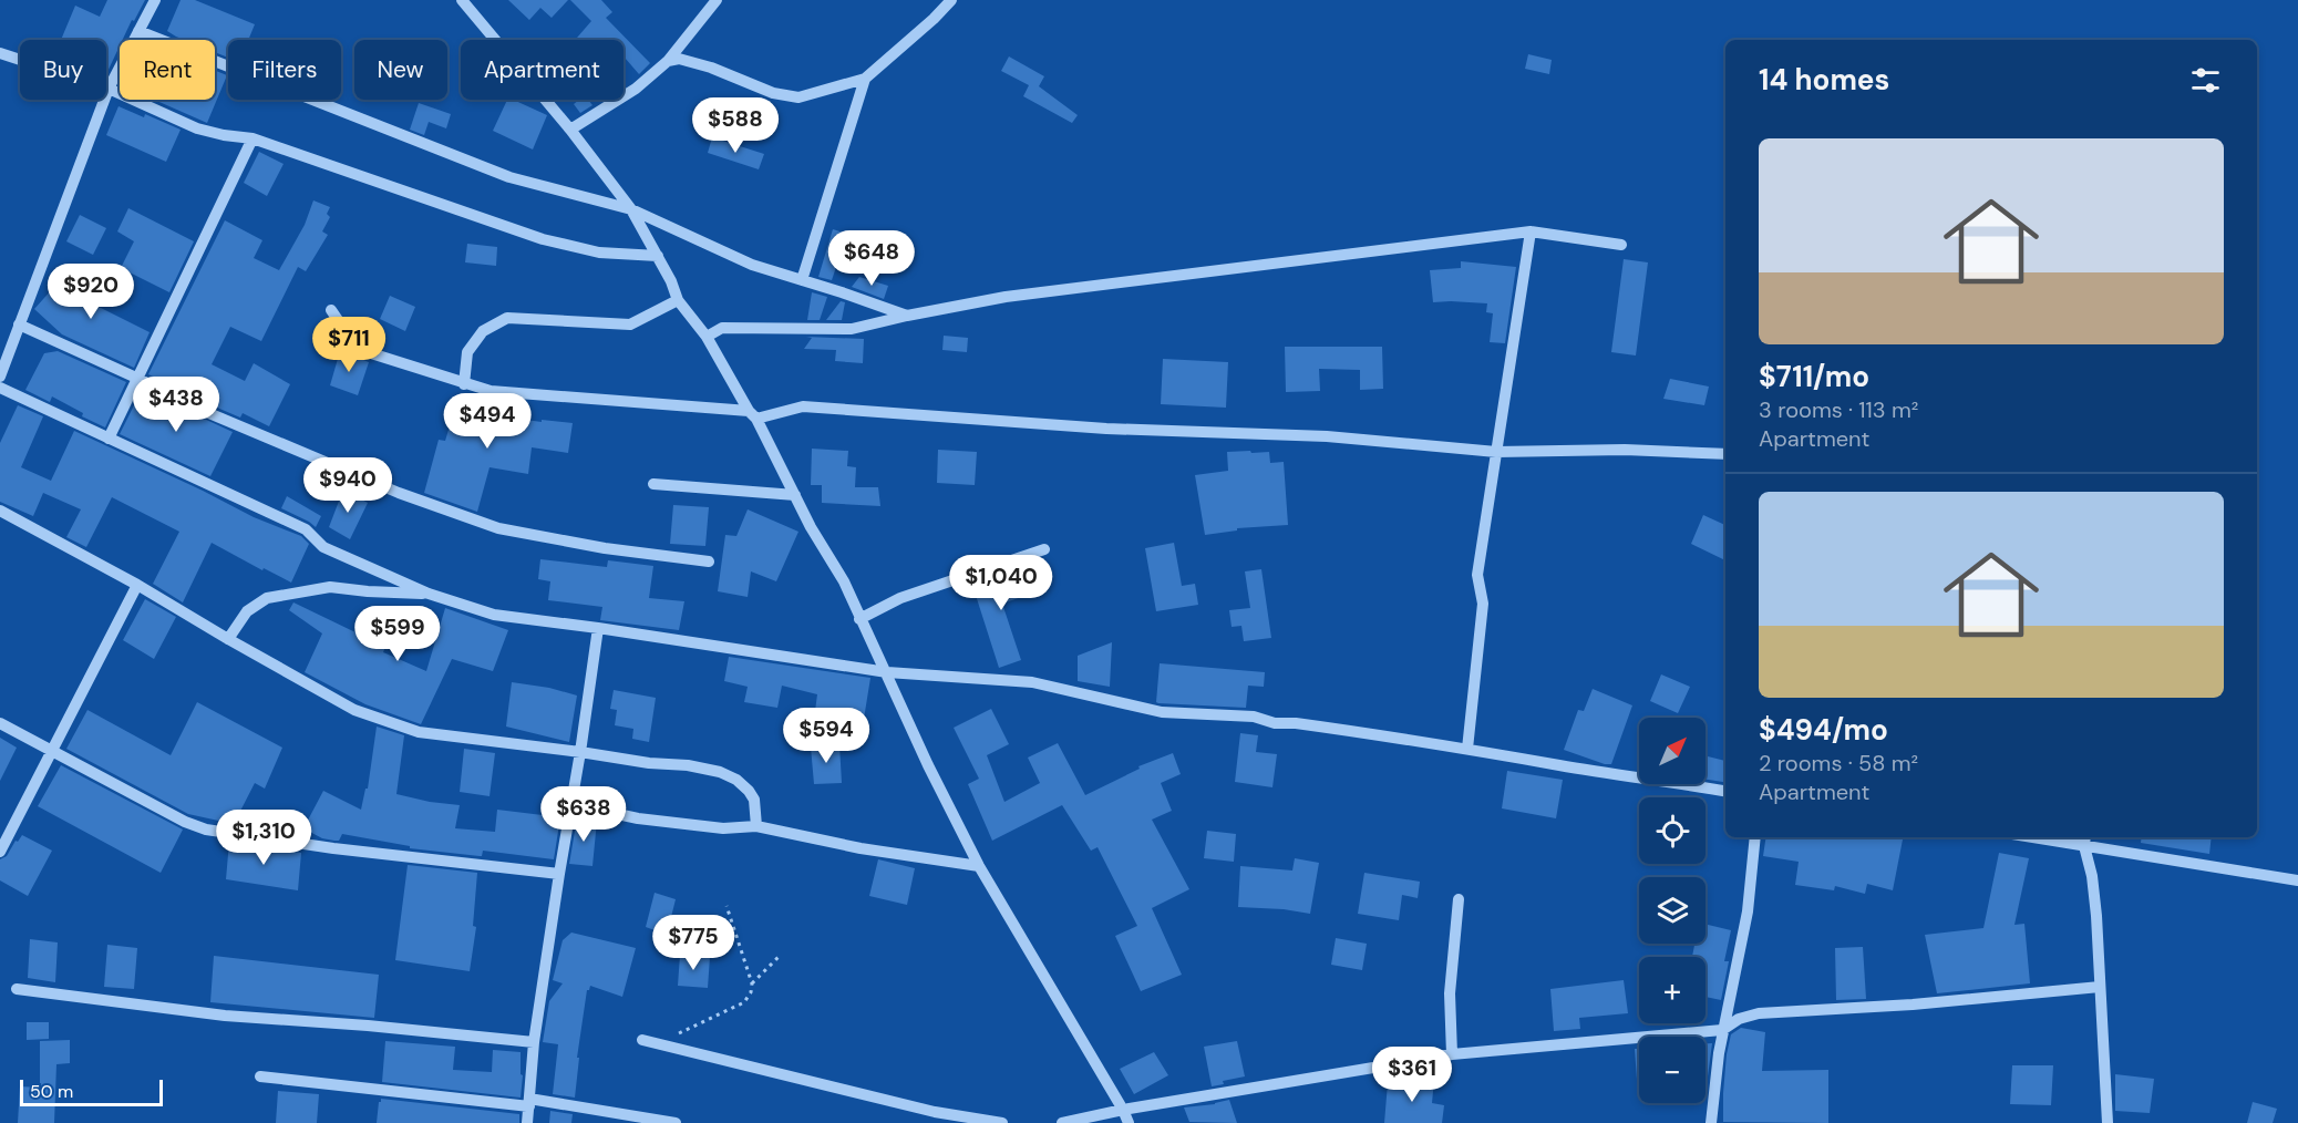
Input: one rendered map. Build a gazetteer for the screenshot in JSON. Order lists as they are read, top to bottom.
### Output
{
  "scale_bar": "50 m",
  "north": "top right",
  "page": {
    "chip": [
      "Buy",
      "Rent",
      "Filters",
      "New",
      "Apartment"
    ],
    "heading": "14 homes",
    "price": [
      "$588",
      "$648",
      "$920",
      "$711",
      "$438",
      "$494",
      "$940",
      "$1,040",
      "$599",
      "$594",
      "$638",
      "$1,310",
      "$775",
      "$361"
    ],
    "list": [
      {
        "name": "$711/mo",
        "note": "3 rooms · 113 m² · Apartment"
      },
      {
        "name": "$494/mo",
        "note": "2 rooms · 58 m² · Apartment"
      }
    ],
    "map_buttons": ["+", "−"],
    "scale": "50 m"
  }
}
